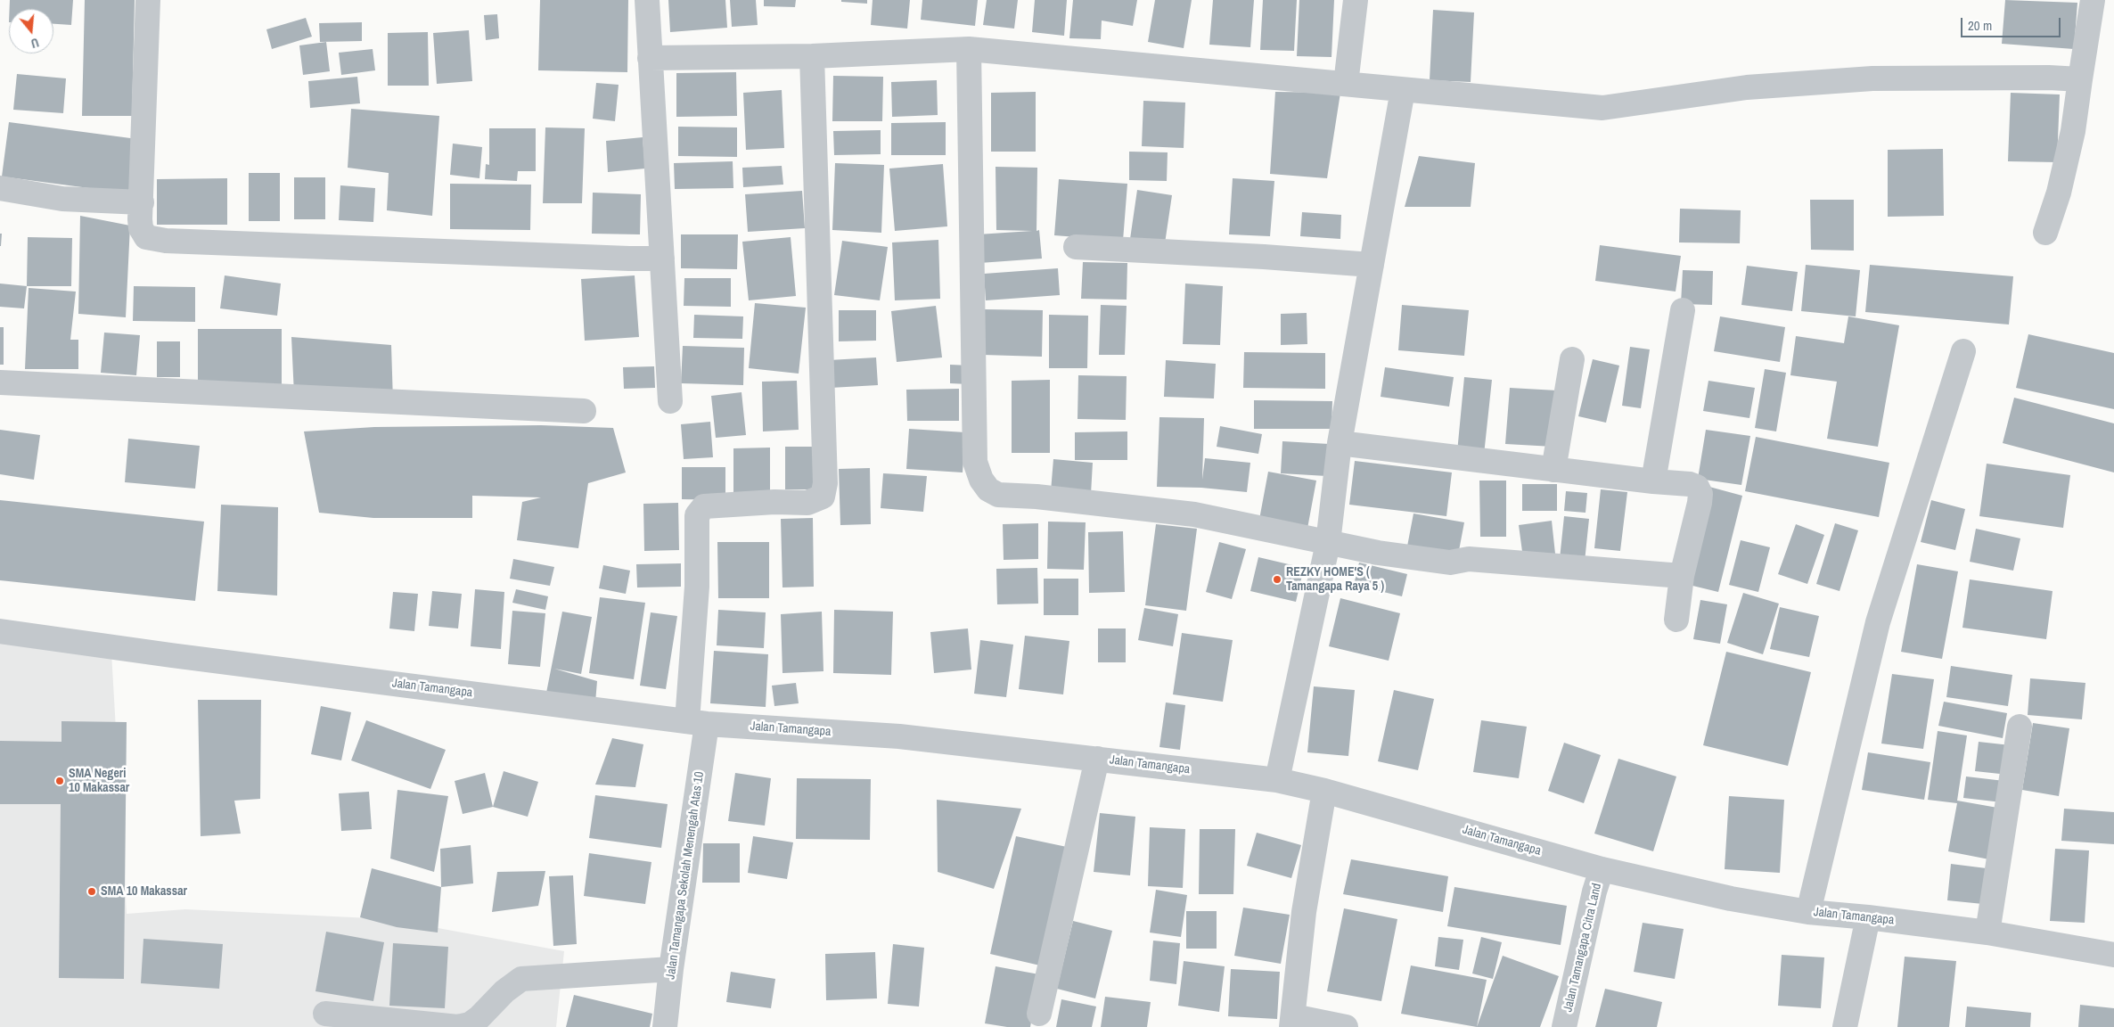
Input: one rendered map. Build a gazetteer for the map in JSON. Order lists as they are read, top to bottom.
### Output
{
  "streets": {
    "street": ["Jalan Tamangapa", "Jalan Tamangapa Sekolah Menengah Atas 10", "Jalan Tamangapa Citra Land"]
  },
  "crossings": [
    ["Jalan Tamangapa", "Jalan Tamangapa Sekolah Menengah Atas 10"],
    ["Jalan Tamangapa", "Jalan Tamangapa Citra Land"]
  ],
  "places": ["REZKY HOME'S ( Tamangapa Raya 5 )", "SMA Negeri 10 Makassar", "SMA 10 Makassar"],
  "scale_bar": "20 m",
  "north": "bottom"
}
